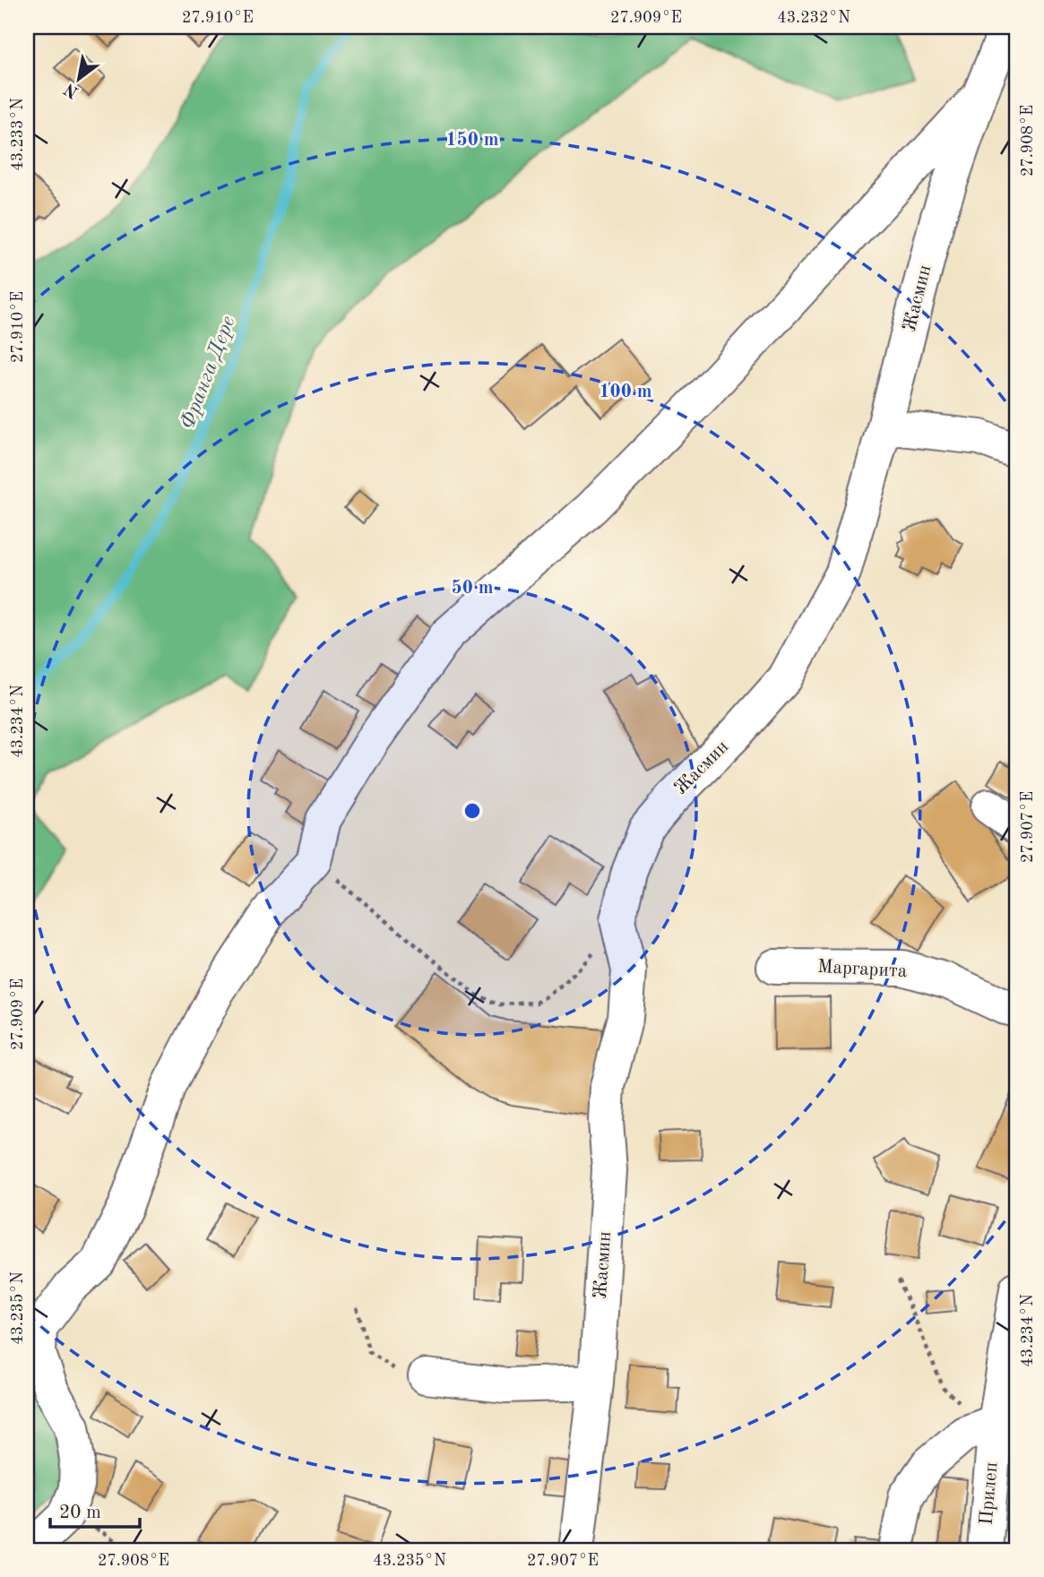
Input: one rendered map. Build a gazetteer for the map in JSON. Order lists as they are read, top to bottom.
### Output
{
  "streets": {
    "street": ["Жасмин", "Маргарита", "Прилеп"]
  },
  "water": ["Франга Дере"],
  "scale_bar": "20 m",
  "north": "bottom left",
  "coordinates": [
    "27.910°E",
    "27.909°E",
    "43.232°N",
    "43.233°N",
    "27.908°E",
    "43.234°N",
    "27.907°E",
    "43.235°N"
  ],
  "rings": ["150 m", "100 m", "50 m"]
}
